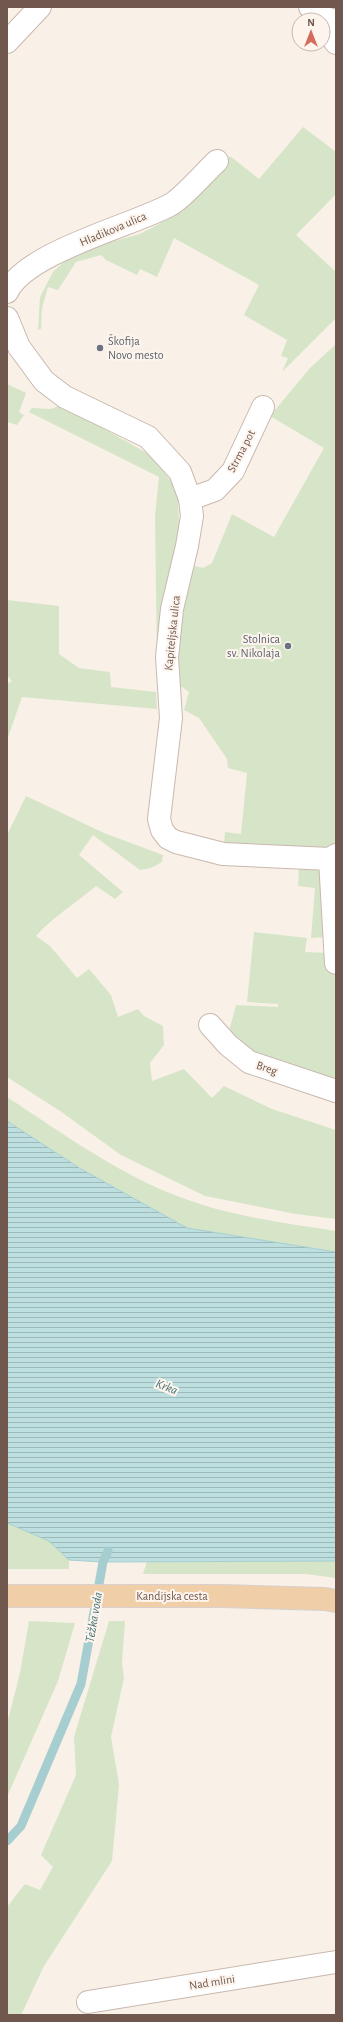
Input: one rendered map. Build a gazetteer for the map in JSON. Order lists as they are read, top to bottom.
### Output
{
  "streets": {
    "main road": ["Kandijska cesta"],
    "street": [
      "Hladikova ulica",
      "Strma pot",
      "Kapiteljska ulica",
      "Breg",
      "Nad mlini"
    ]
  },
  "crossings": [
    ["Strma pot", "Kapiteljska ulica"]
  ],
  "water": ["Krka", "Težka voda"],
  "places": ["Škofija Novo mesto", "Stolnica sv. Nikolaja"],
  "north": "top"
}
